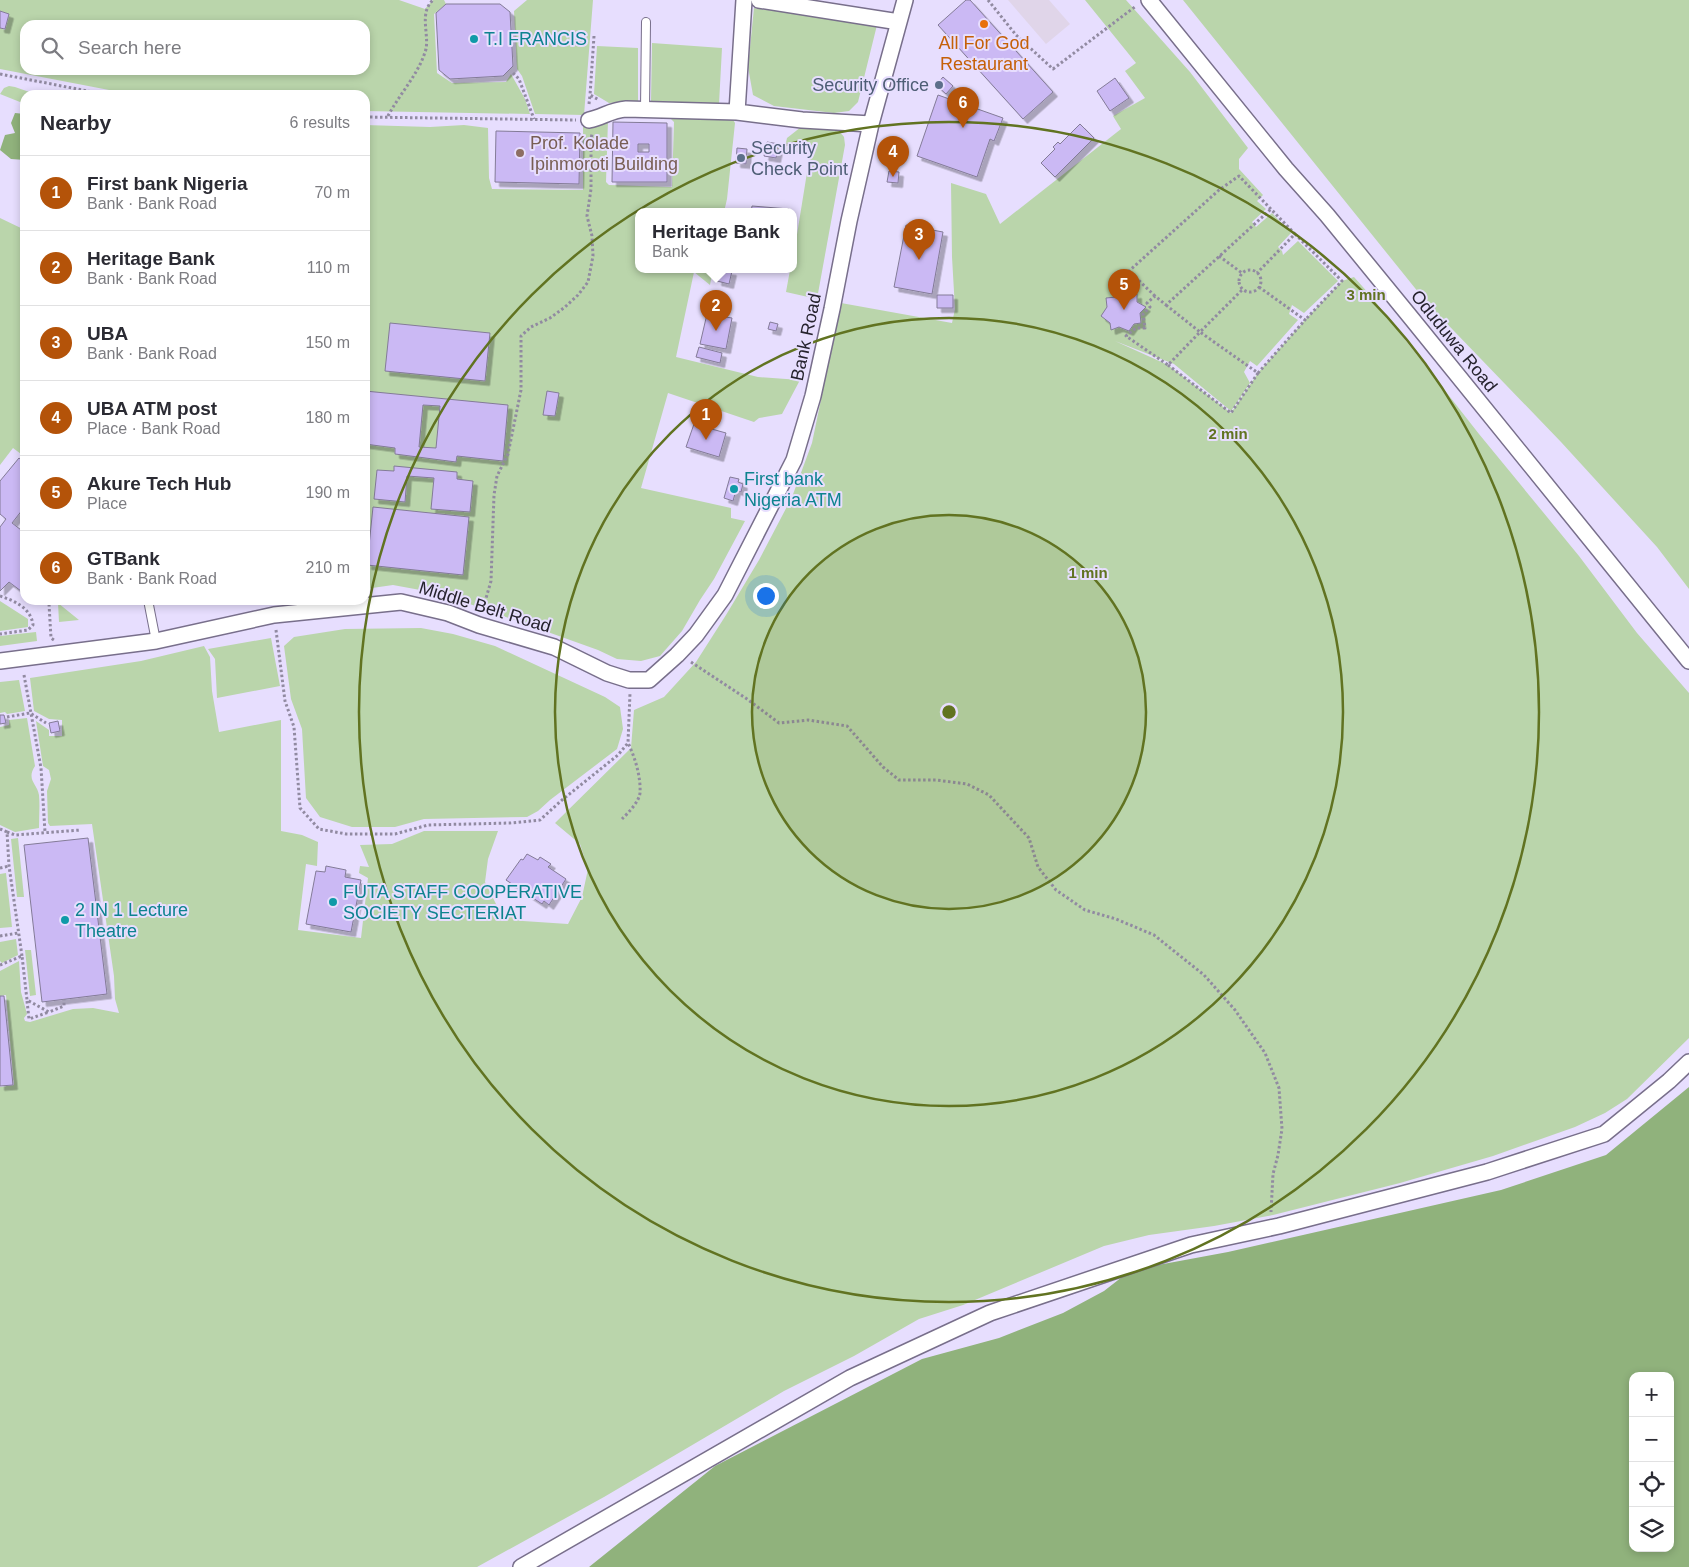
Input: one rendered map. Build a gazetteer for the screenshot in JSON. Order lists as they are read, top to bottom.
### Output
{
  "streets": {
    "street": ["Bank Road", "Oduduwa Road", "Middle Belt Road"]
  },
  "crossings": [
    ["Bank Road", "Middle Belt Road"]
  ],
  "places": [
    "All For God Restaurant",
    "T.I FRANCIS",
    "Security Office",
    "Prof. Kolade Ipinmoroti Building",
    "Security Check Point",
    "First bank Nigeria ATM",
    "FUTA STAFF COOPERATIVE SOCIETY SECTERIAT",
    "2 IN 1 Lecture Theatre"
  ],
  "page": {
    "search": "Search here",
    "pins": [
      "6",
      "4",
      "3",
      "5",
      "2",
      "1"
    ],
    "heading": ["Nearby", "6 results"],
    "list": [
      {
        "mark": "1",
        "name": "First bank Nigeria",
        "note": "Bank · Bank Road",
        "value": "70 m"
      },
      {
        "mark": "2",
        "name": "Heritage Bank",
        "note": "Bank · Bank Road",
        "value": "110 m"
      },
      {
        "mark": "3",
        "name": "UBA",
        "note": "Bank · Bank Road",
        "value": "150 m"
      },
      {
        "mark": "4",
        "name": "UBA ATM post",
        "note": "Place · Bank Road",
        "value": "180 m"
      },
      {
        "mark": "5",
        "name": "Akure Tech Hub",
        "note": "Place",
        "value": "190 m"
      },
      {
        "mark": "6",
        "name": "GTBank",
        "note": "Bank · Bank Road",
        "value": "210 m"
      }
    ],
    "popup": ["Heritage Bank", "Bank"],
    "map_buttons": ["+", "−"]
  },
  "rings": ["3 min", "2 min", "1 min"]
}
